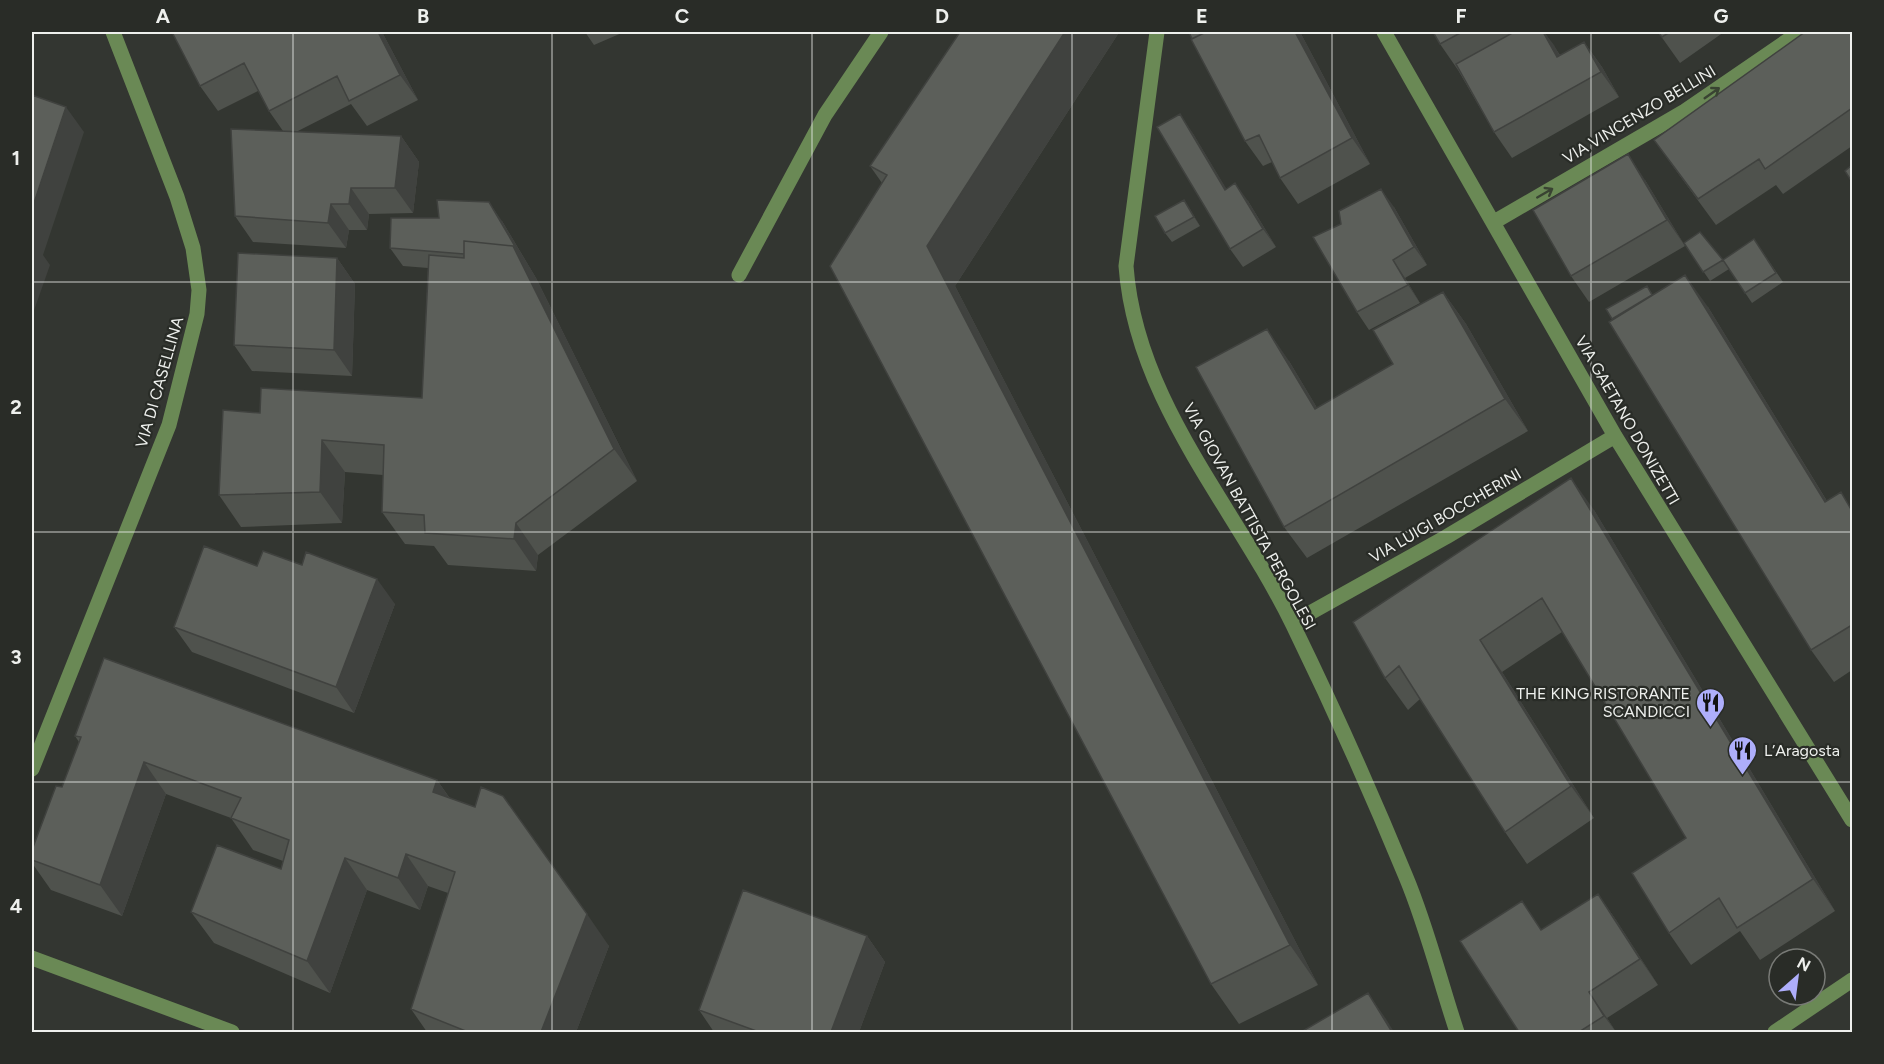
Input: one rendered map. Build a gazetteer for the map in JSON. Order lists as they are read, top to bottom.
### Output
{
  "streets": {
    "street": [
      "VIA VINCENZO BELLINI",
      "VIA DI CASELLINA",
      "VIA GAETANO DONIZETTI",
      "VIA LUIGI BOCCHERINI",
      "VIA GIOVAN BATTISTA PERGOLESI"
    ]
  },
  "crossings": [
    ["VIA VINCENZO BELLINI", "VIA GAETANO DONIZETTI"],
    ["VIA GAETANO DONIZETTI", "VIA LUIGI BOCCHERINI"],
    ["VIA LUIGI BOCCHERINI", "VIA GIOVAN BATTISTA PERGOLESI"]
  ],
  "one_way": ["VIA VINCENZO BELLINI"],
  "places": {
    "restaurant": ["THE KING RISTORANTE SCANDICCI", "L’Aragosta"]
  },
  "north": "top right",
  "grid": {
    "columns": [
      "A",
      "B",
      "C",
      "D",
      "E",
      "F",
      "G"
    ],
    "rows": [
      "1",
      "2",
      "3",
      "4"
    ]
  }
}
